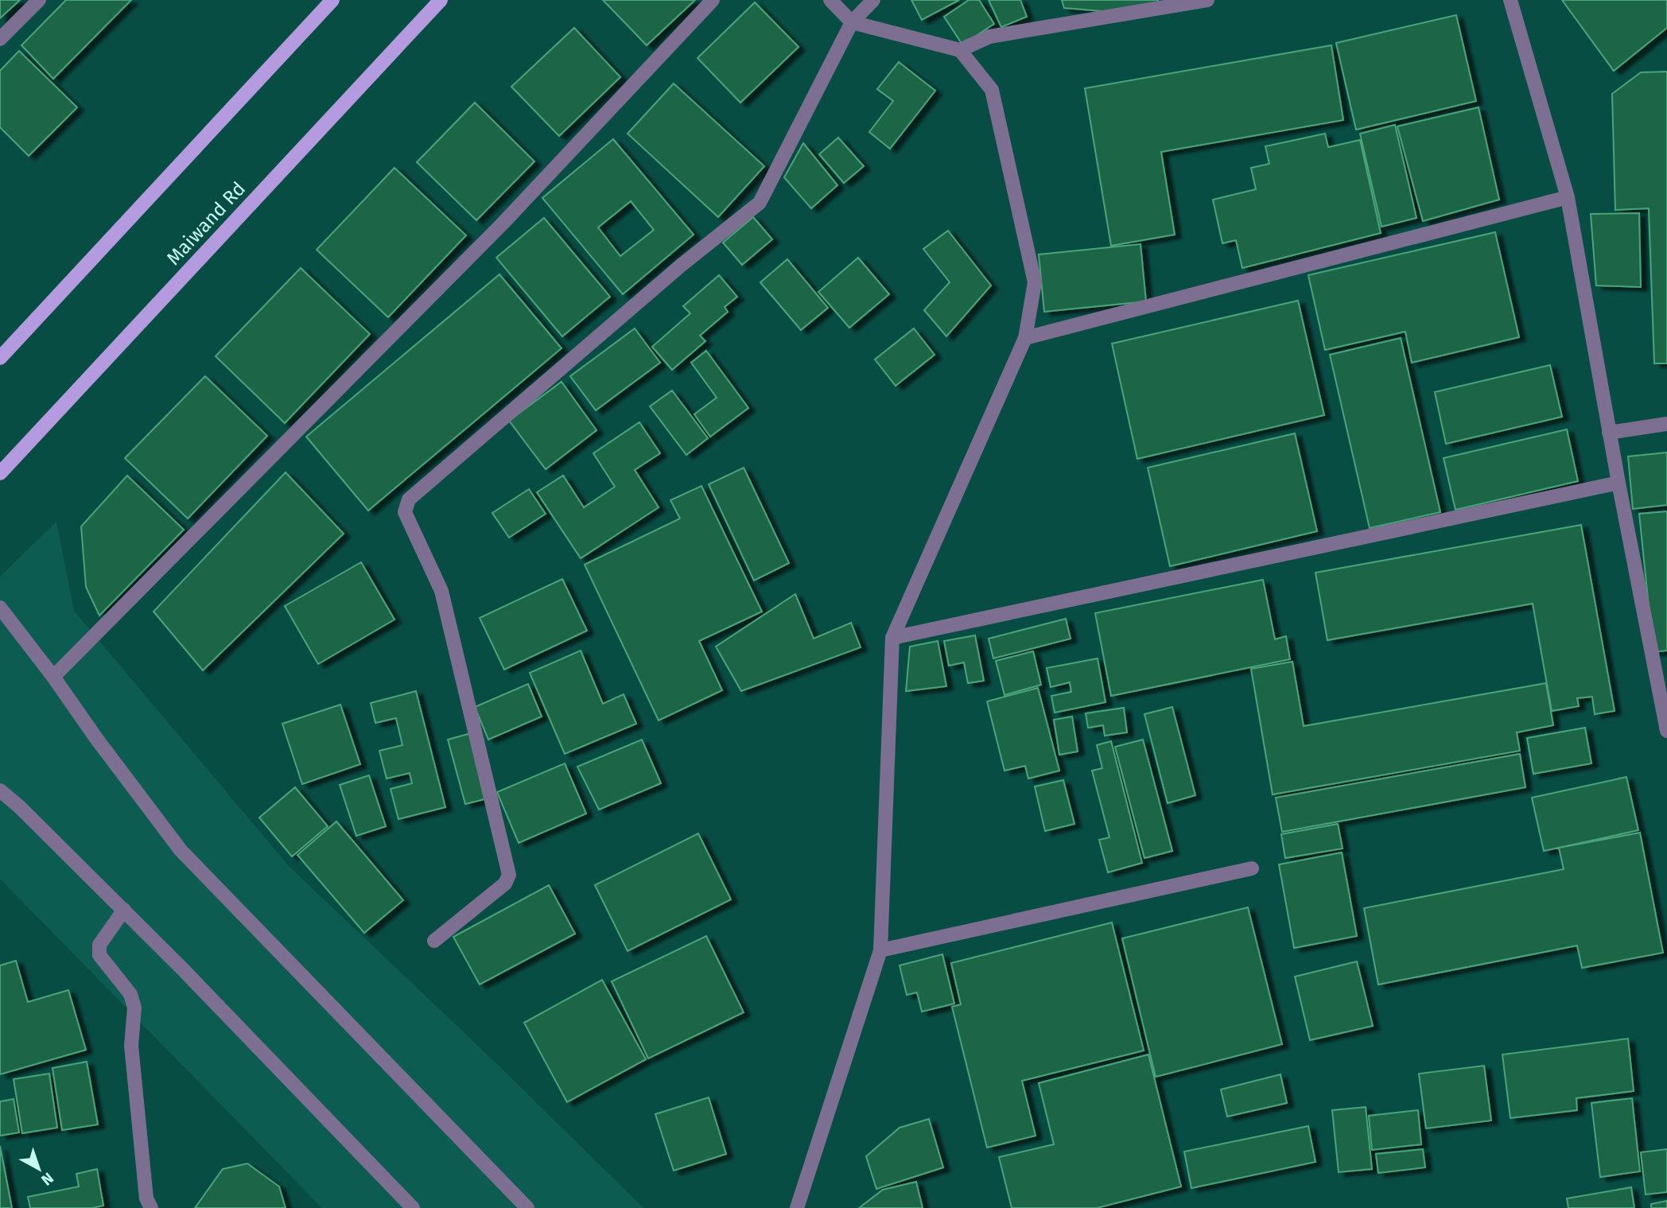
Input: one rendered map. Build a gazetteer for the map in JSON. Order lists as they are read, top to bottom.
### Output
{
  "streets": {
    "main road": ["Maiwand Rd"]
  },
  "north": "bottom right"
}
